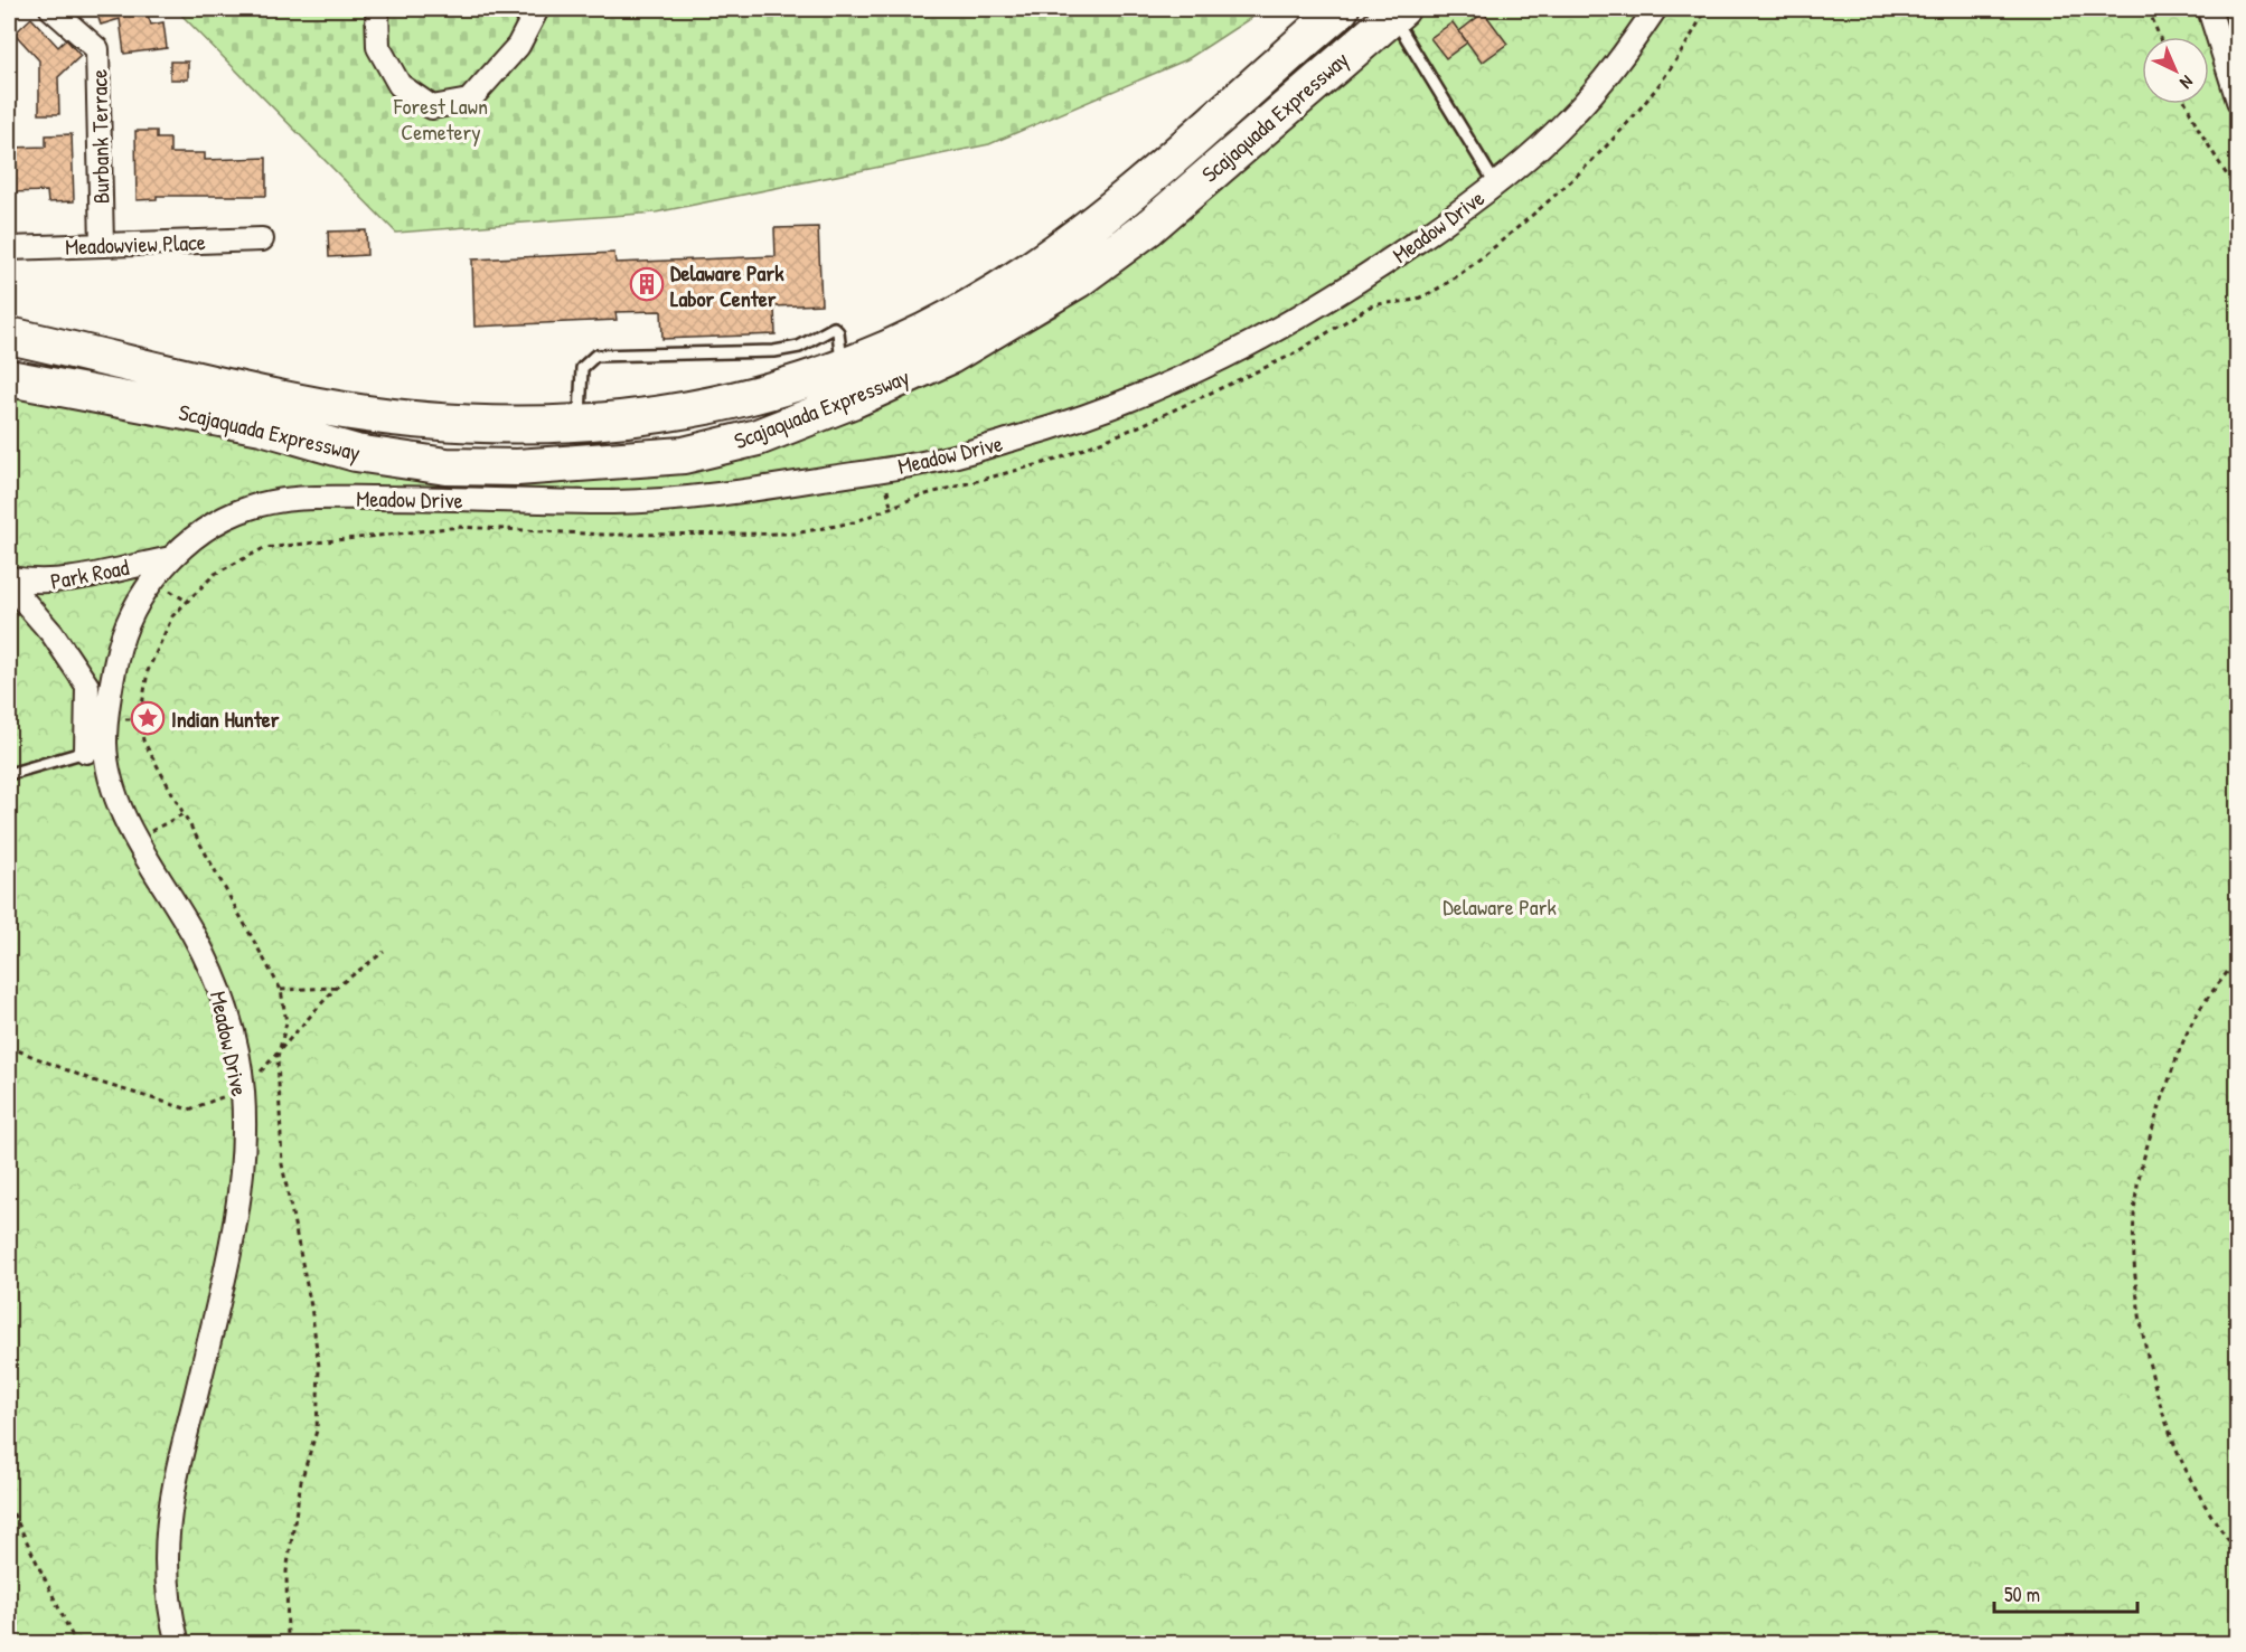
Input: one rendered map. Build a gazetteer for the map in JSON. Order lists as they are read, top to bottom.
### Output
{
  "streets": {
    "highway": ["Scajaquada Expressway"],
    "street": [
      "Burbank Terrace",
      "Meadow Drive",
      "Meadowview Place",
      "Park Road"
    ]
  },
  "crossings": [
    ["Burbank Terrace", "Meadowview Place"],
    ["Meadow Drive", "Park Road"]
  ],
  "parks": ["Forest Lawn Cemetery", "Delaware Park"],
  "places": {
    "building": ["Delaware Park Labor Center"],
    "place": ["Indian Hunter"]
  },
  "scale_bar": "50 m",
  "north": "bottom right"
}
